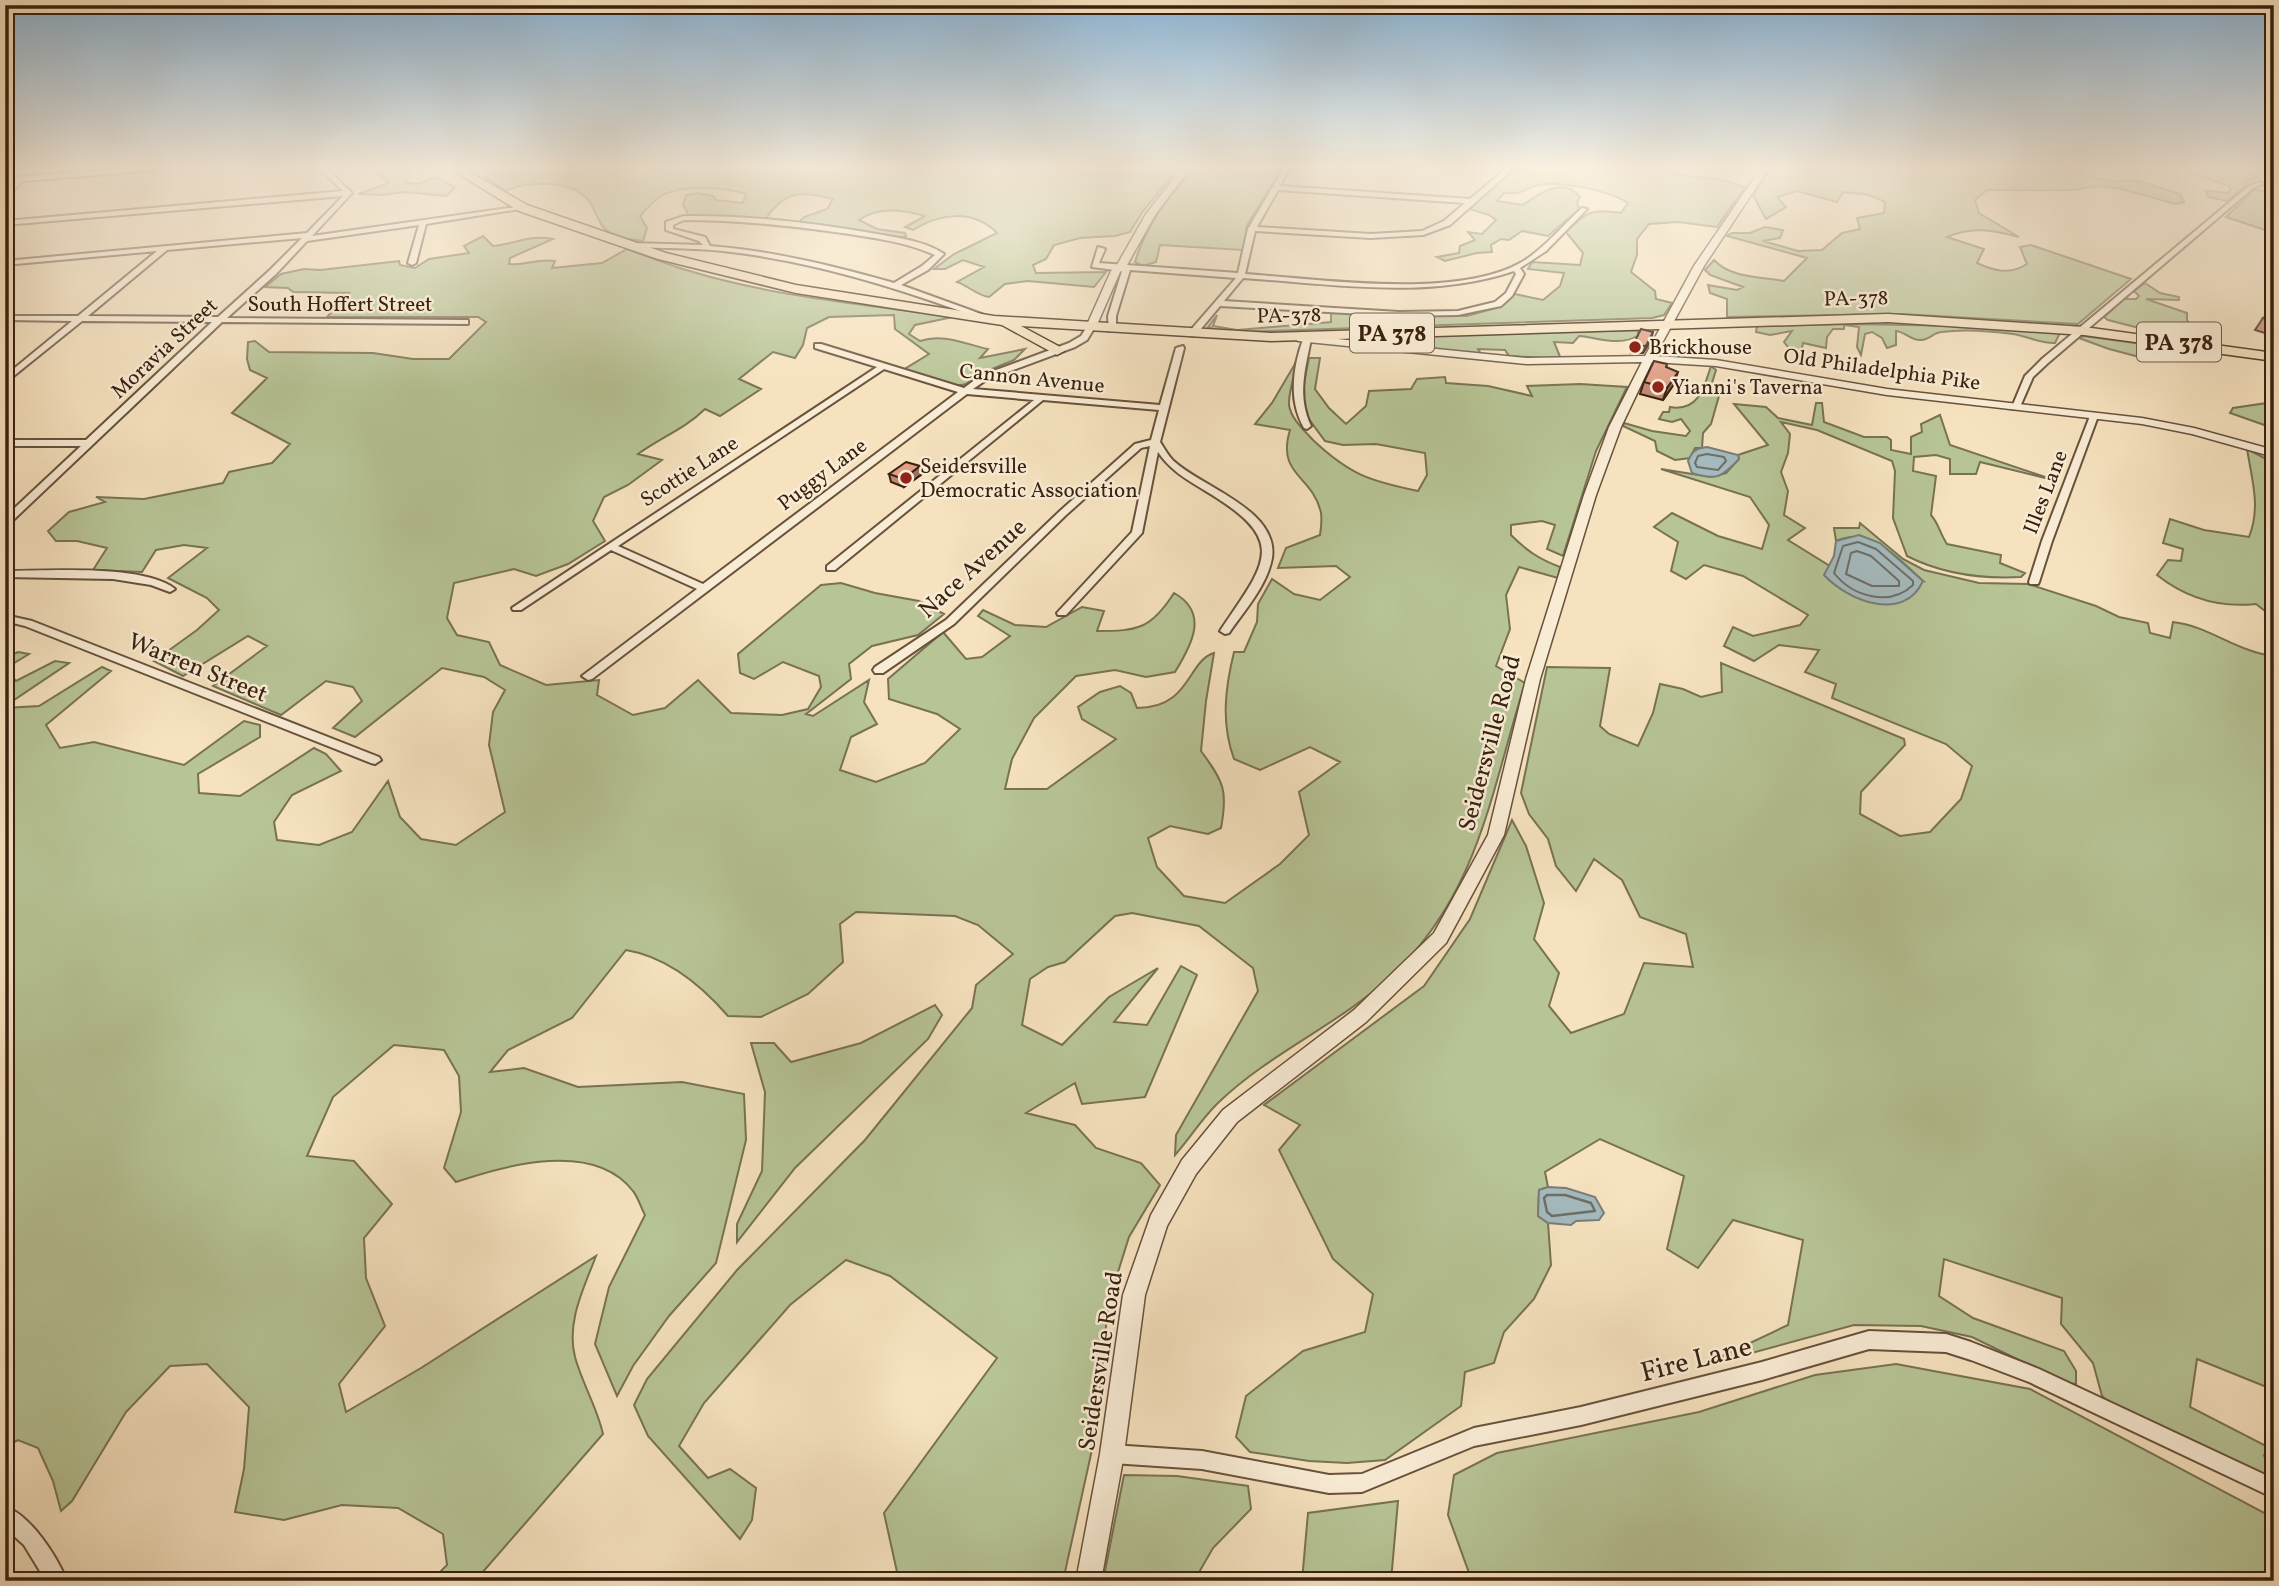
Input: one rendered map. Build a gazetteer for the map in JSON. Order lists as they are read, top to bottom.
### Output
{
  "streets": {
    "main road": ["PA-378", "PA 378"],
    "street": [
      "South Hoffert Street",
      "Moravia Street",
      "Old Philadelphia Pike",
      "Cannon Avenue",
      "Scottie Lane",
      "Puggy Lane",
      "Illes Lane",
      "Nace Avenue",
      "Warren Street",
      "Seidersville Road",
      "Fire Lane"
    ]
  },
  "crossings": [
    ["PA-378", "Old Philadelphia Pike"],
    ["PA-378", "Puggy Lane"],
    ["PA-378", "Seidersville Road"],
    ["South Hoffert Street", "Moravia Street"],
    ["Old Philadelphia Pike", "Illes Lane"],
    ["Old Philadelphia Pike", "Seidersville Road"],
    ["Cannon Avenue", "Scottie Lane"],
    ["Cannon Avenue", "Puggy Lane"],
    ["Seidersville Road", "Fire Lane"]
  ],
  "places": ["Brickhouse", "Yianni's Taverna", "Seidersville Democratic Association"]
}
